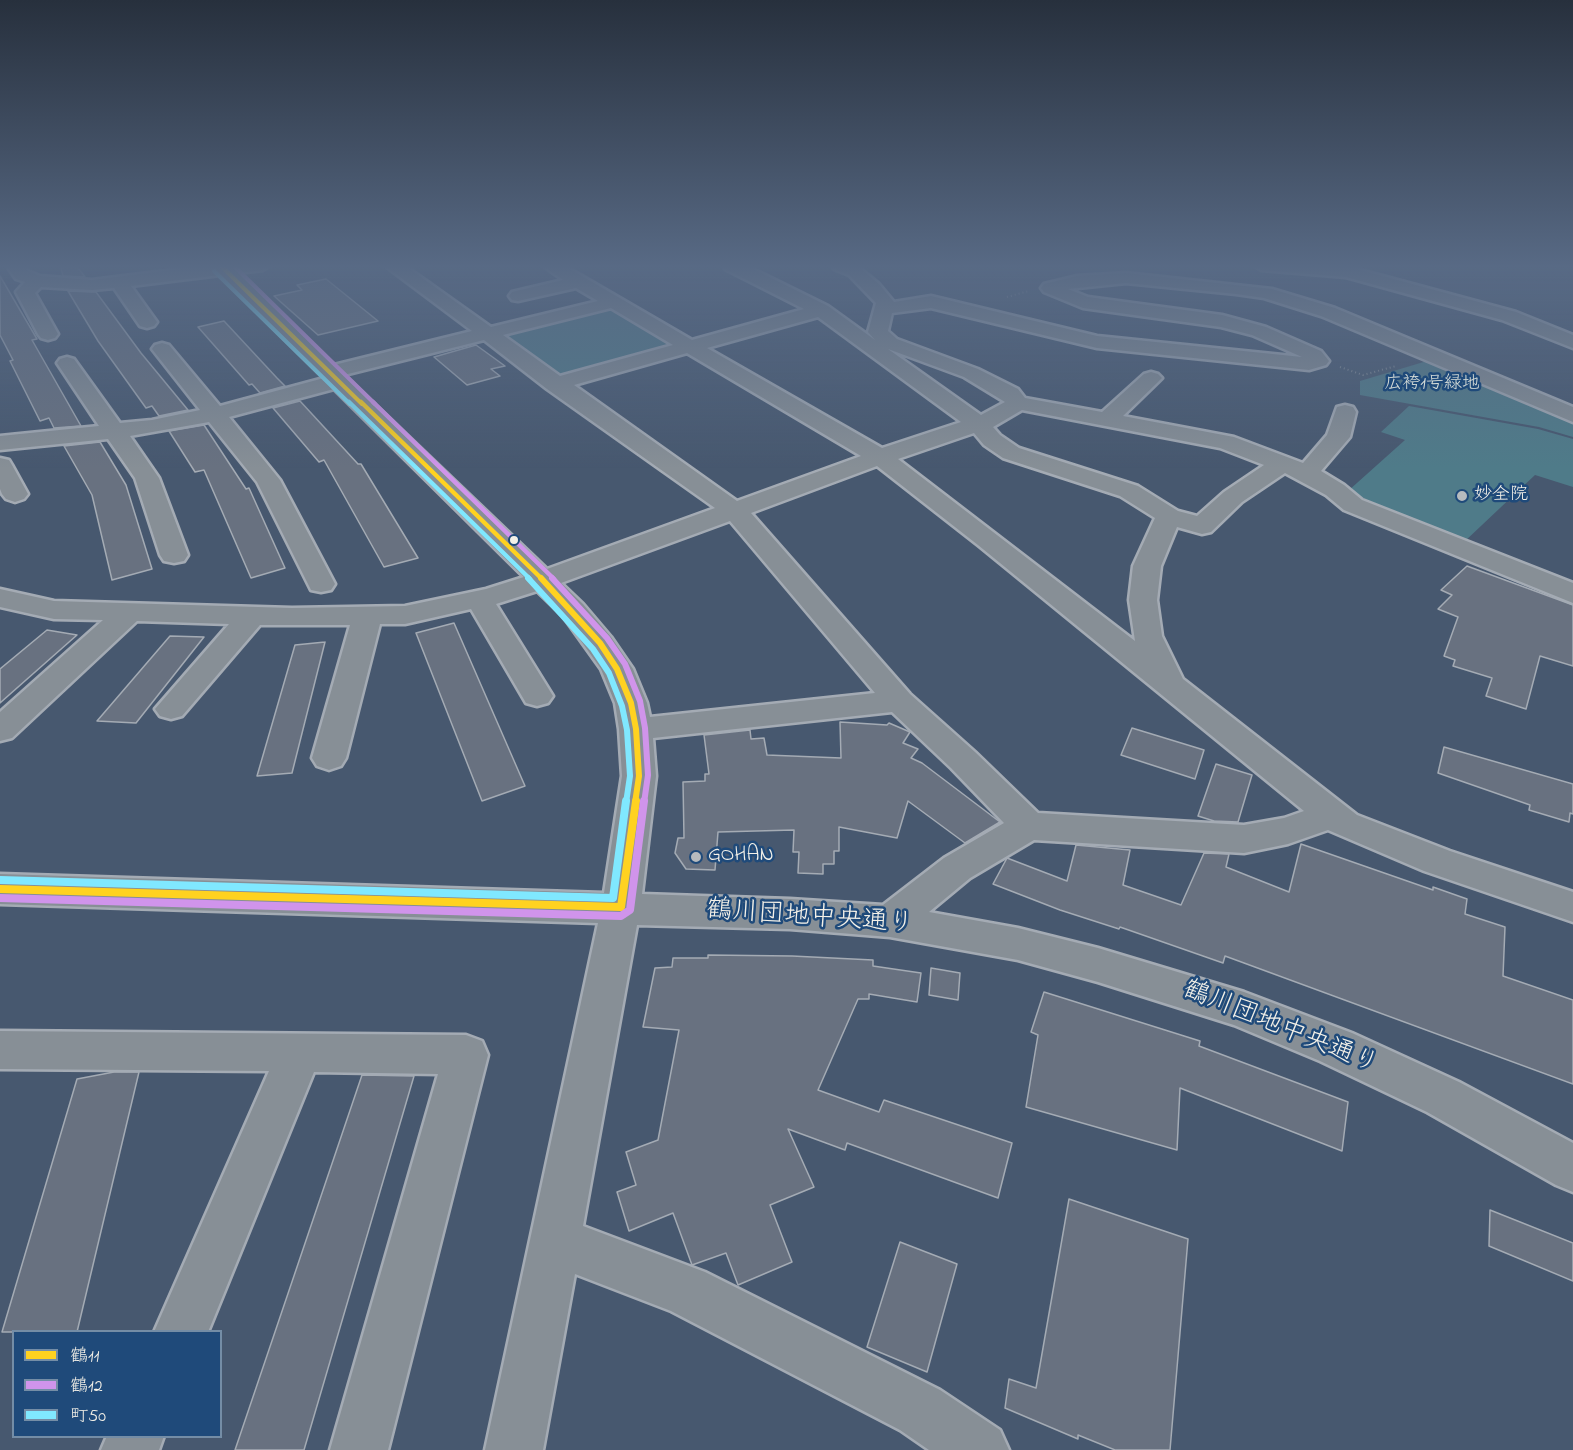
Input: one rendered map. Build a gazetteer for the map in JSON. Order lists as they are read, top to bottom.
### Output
{
  "streets": {
    "street": ["鶴川団地中央通り"]
  },
  "parks": ["広袴1号緑地"],
  "places": ["妙全院", "GOHAN"],
  "lines": ["transit line 鶴11", "transit line 鶴12", "transit line 町50"],
  "legend": ["鶴11", "鶴12", "町50"]
}
